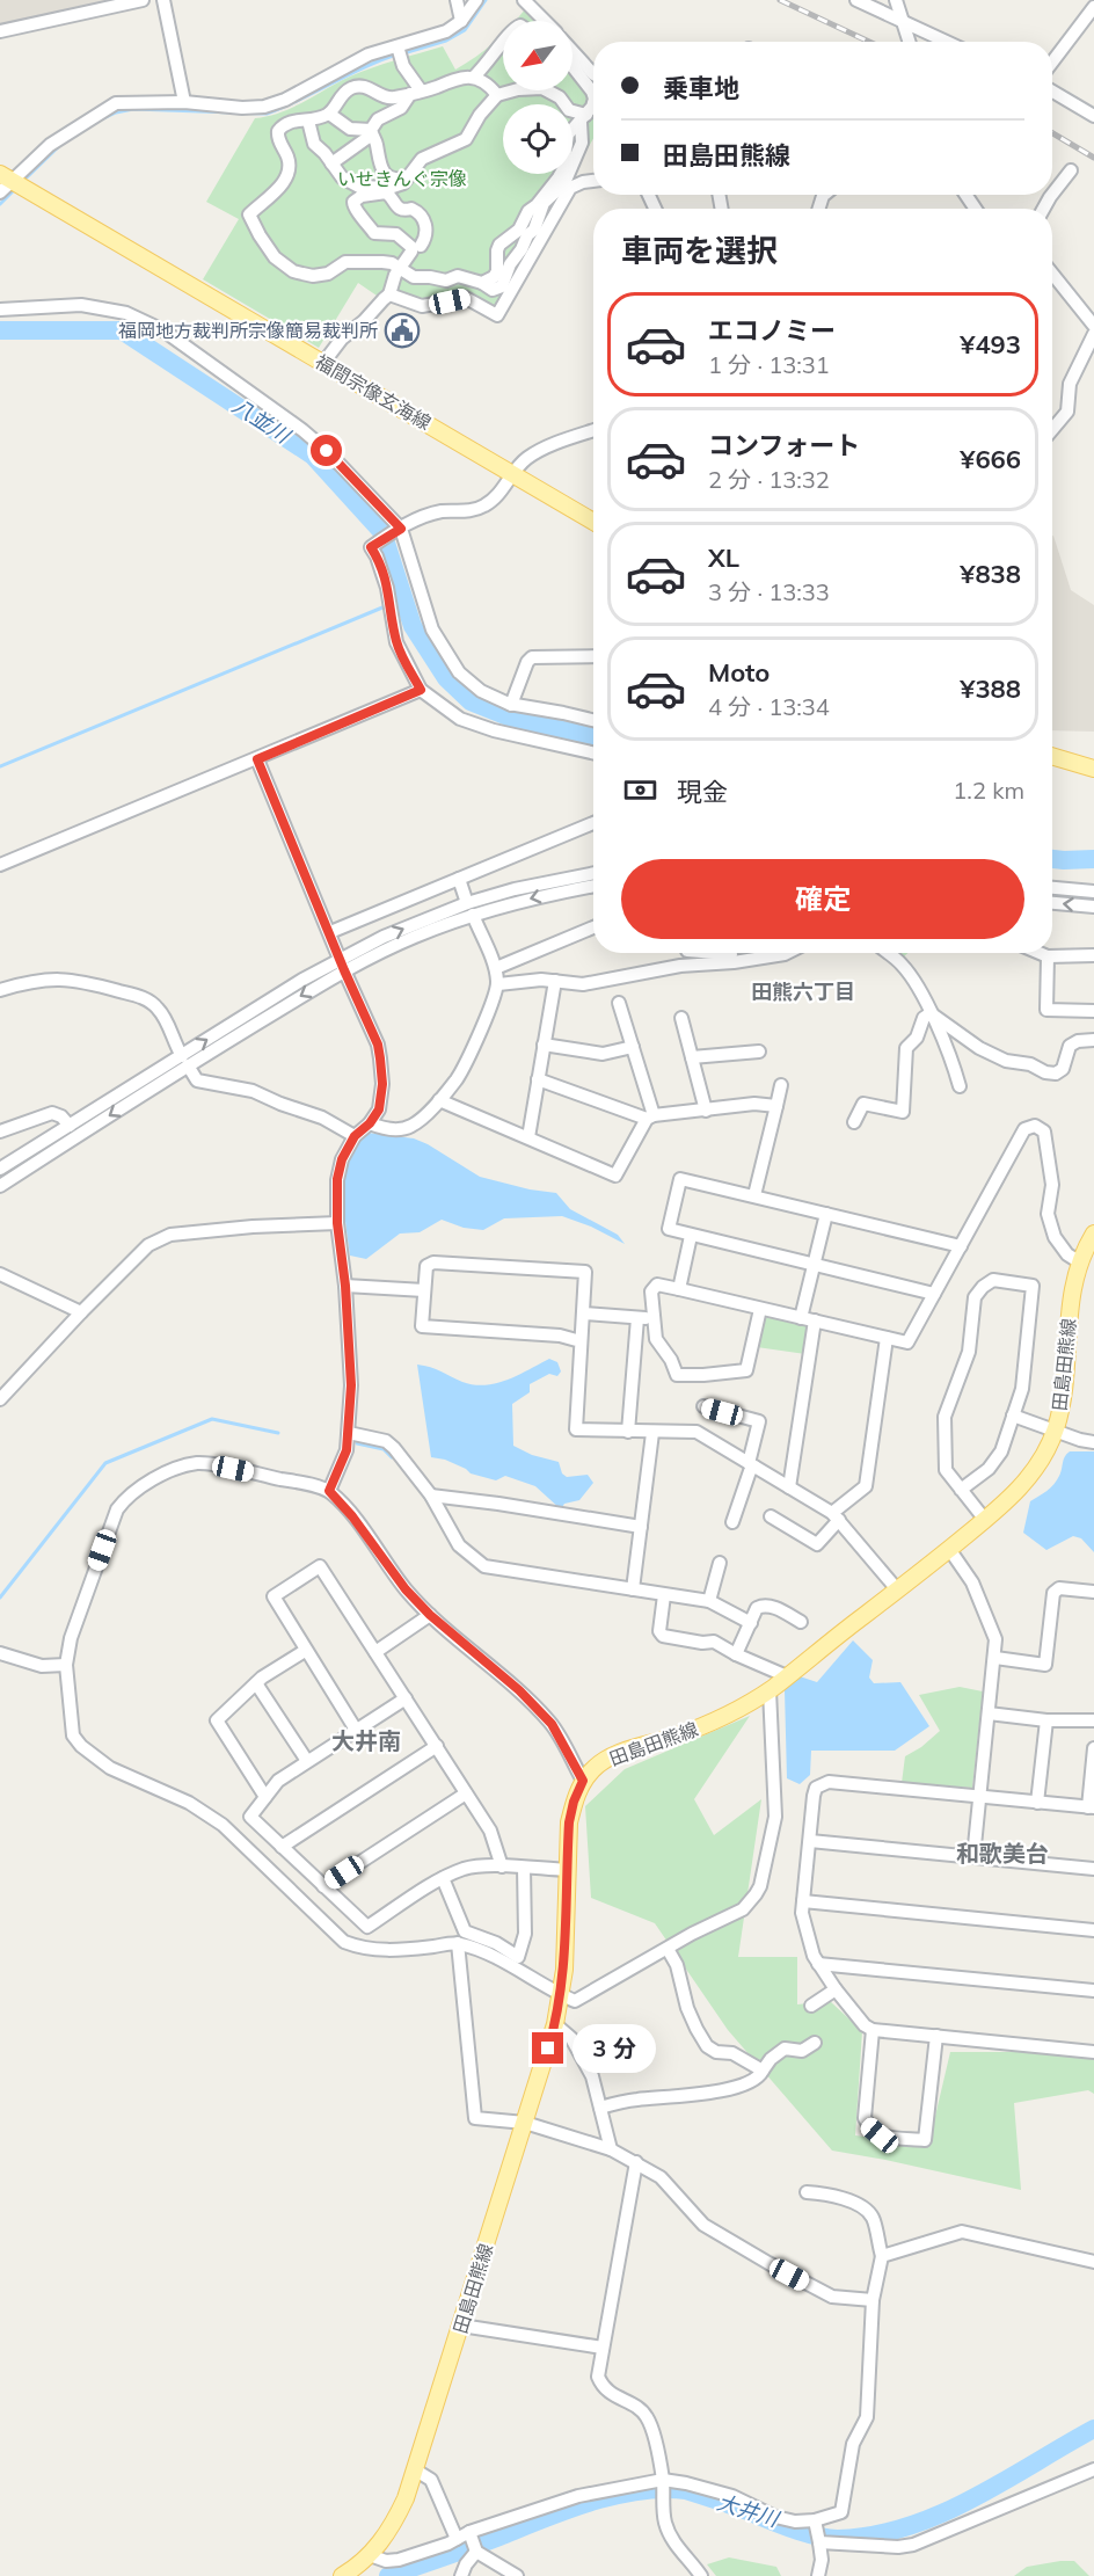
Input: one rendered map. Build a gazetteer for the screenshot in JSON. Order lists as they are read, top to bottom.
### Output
{
  "streets": {
    "main road": ["福間宗像玄海線", "田島田熊線"]
  },
  "districts": ["田熊六丁目", "大井南", "和歌美台"],
  "water": ["八並川", "大井川"],
  "parks": ["いせきんぐ宗像"],
  "places": {
    "public building": ["福岡地方裁判所宗像簡易裁判所"]
  },
  "north": "bottom left",
  "page": {
    "banner": ["乗車地", "田島田熊線"],
    "heading": "車両を選択",
    "list": [
      {
        "name": "エコノミー",
        "note": "1 分 · 13:31",
        "value": "¥493"
      },
      {
        "name": "コンフォート",
        "note": "2 分 · 13:32",
        "value": "¥666"
      },
      {
        "name": "XL",
        "note": "3 分 · 13:33",
        "value": "¥838"
      },
      {
        "name": "Moto",
        "note": "4 分 · 13:34",
        "value": "¥388"
      }
    ],
    "pay": ["現金", "1.2 km"],
    "buttons": "確定",
    "bubble": "3 分"
  }
}
